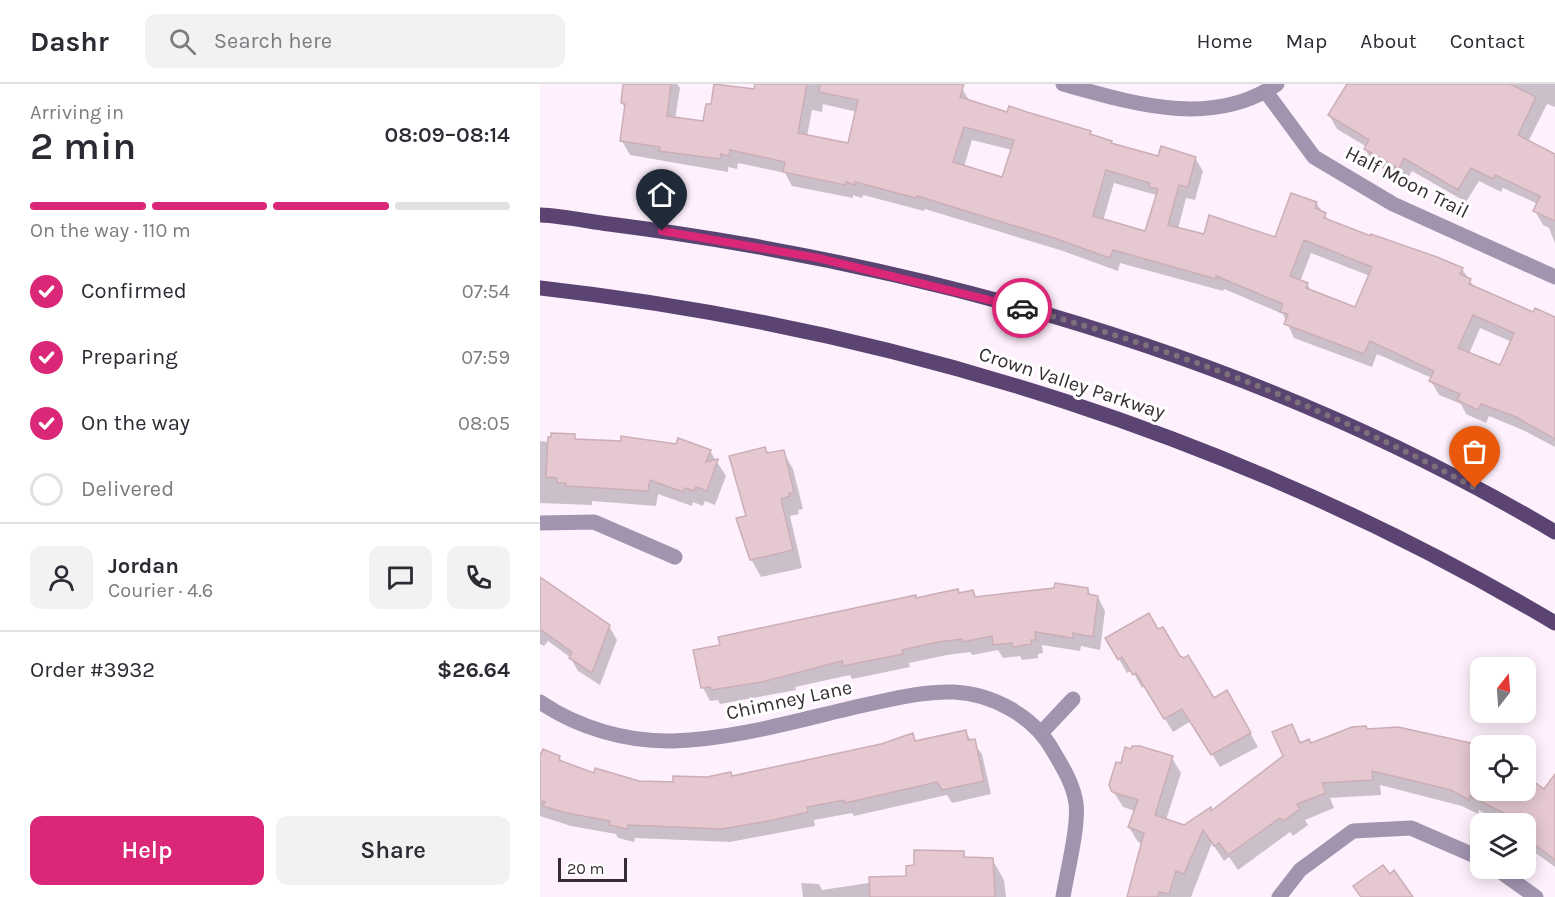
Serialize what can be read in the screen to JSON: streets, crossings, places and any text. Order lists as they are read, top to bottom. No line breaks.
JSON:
{"streets":{"main road":["Crown Valley Parkway"],"street":["Half Moon Trail","Chimney Lane"]},"scale_bar":"20 m","north":"top","page":{"header":"Dashr","search":"Search here","nav":["Home","Map","About","Contact"],"heading":["2 min","Arriving in","08:09–08:14"],"panel":["Jordan","Courier · 4.6","Order #3932","$26.64"],"bar":"On the way · 110 m","list":[["Confirmed","07:54"],["Preparing","07:59"],["On the way","08:05"],"Delivered"],"buttons":["Help","Share"],"scale":"20 m"}}
